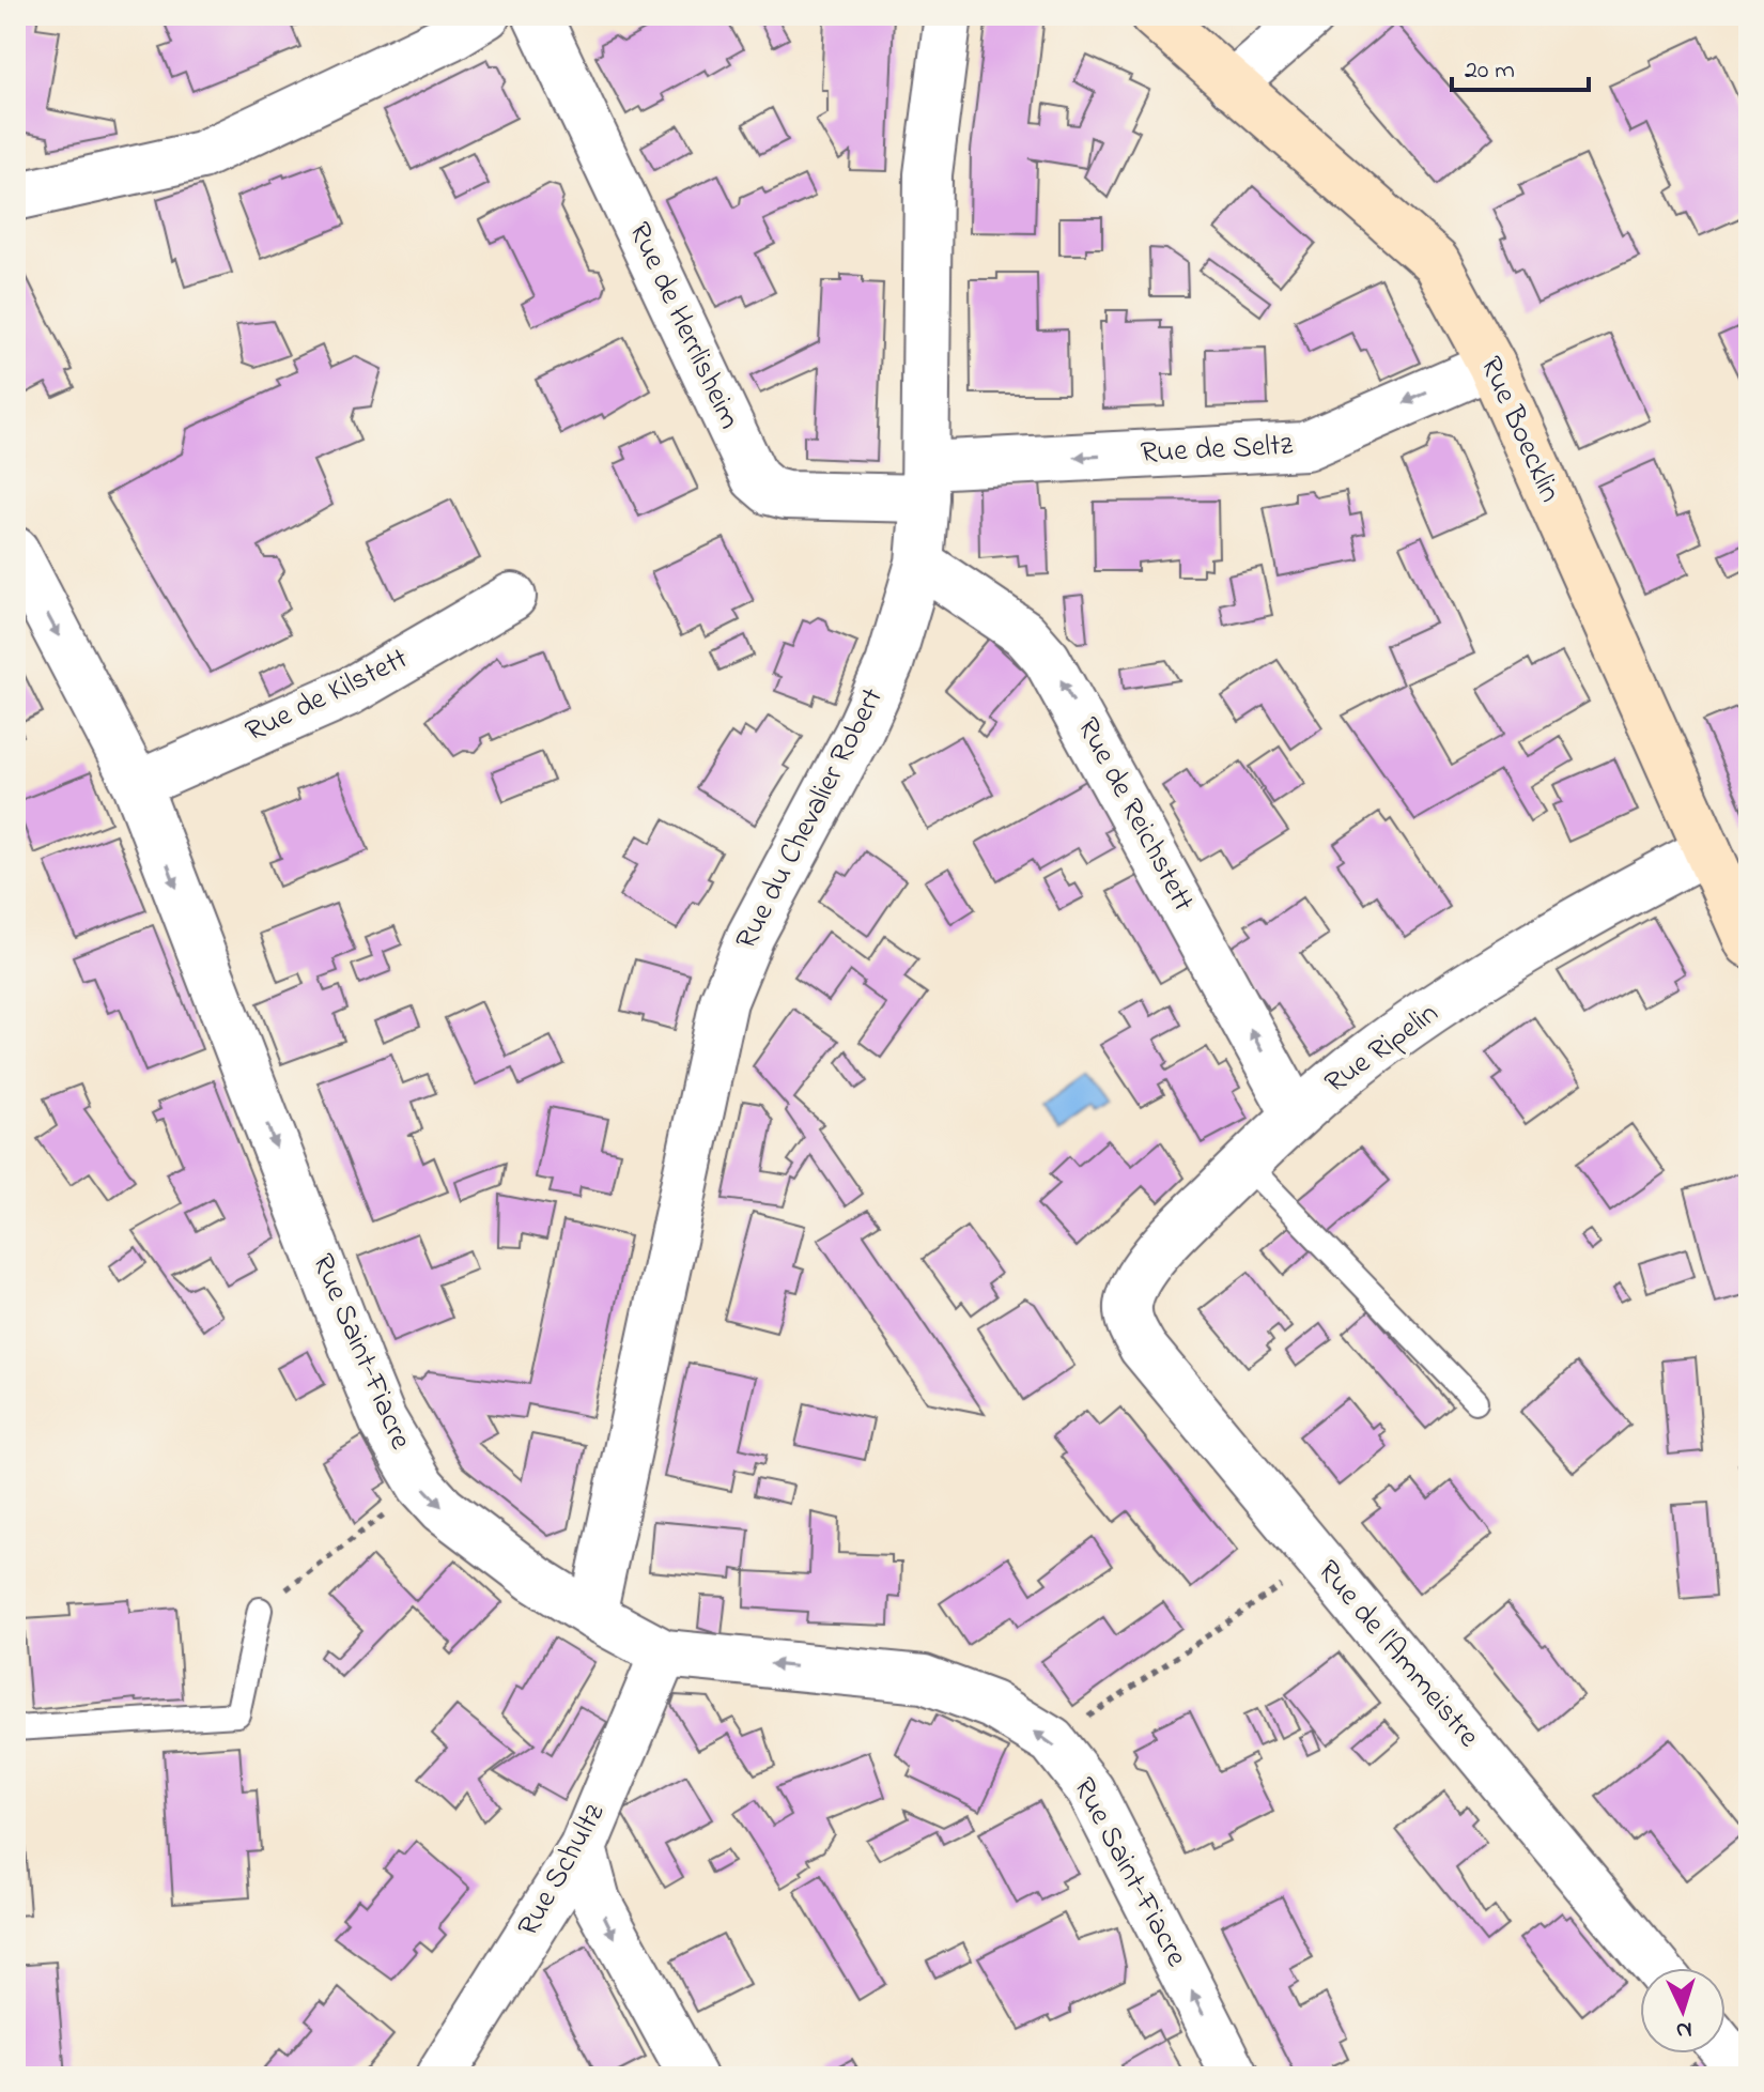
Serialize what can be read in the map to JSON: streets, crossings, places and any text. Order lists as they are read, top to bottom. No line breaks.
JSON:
{"streets":{"main road":["Rue Boecklin"],"street":["Rue de Herrlisheim","Rue de Seltz","Rue de Kilstett","Rue de Reichstett","Rue du Chevalier Robert","Rue Ripelin","Rue Saint-Fiacre","Rue de l'Ammeistre","Rue Schultz"]},"crossings":[["Rue de Herrlisheim","Rue de Seltz"],["Rue de Herrlisheim","Rue du Chevalier Robert"],["Rue Boecklin","Rue de Seltz"],["Rue Boecklin","Rue Ripelin"],["Rue de Seltz","Rue du Chevalier Robert"],["Rue de Kilstett","Rue Saint-Fiacre"],["Rue de Reichstett","Rue du Chevalier Robert"],["Rue de Reichstett","Rue Ripelin"],["Rue du Chevalier Robert","Rue Saint-Fiacre"],["Rue Ripelin","Rue de l'Ammeistre"],["Rue Saint-Fiacre","Rue Schultz"]],"one_way":["Rue de Seltz","Rue de Reichstett"],"scale_bar":"20 m","north":"bottom"}
